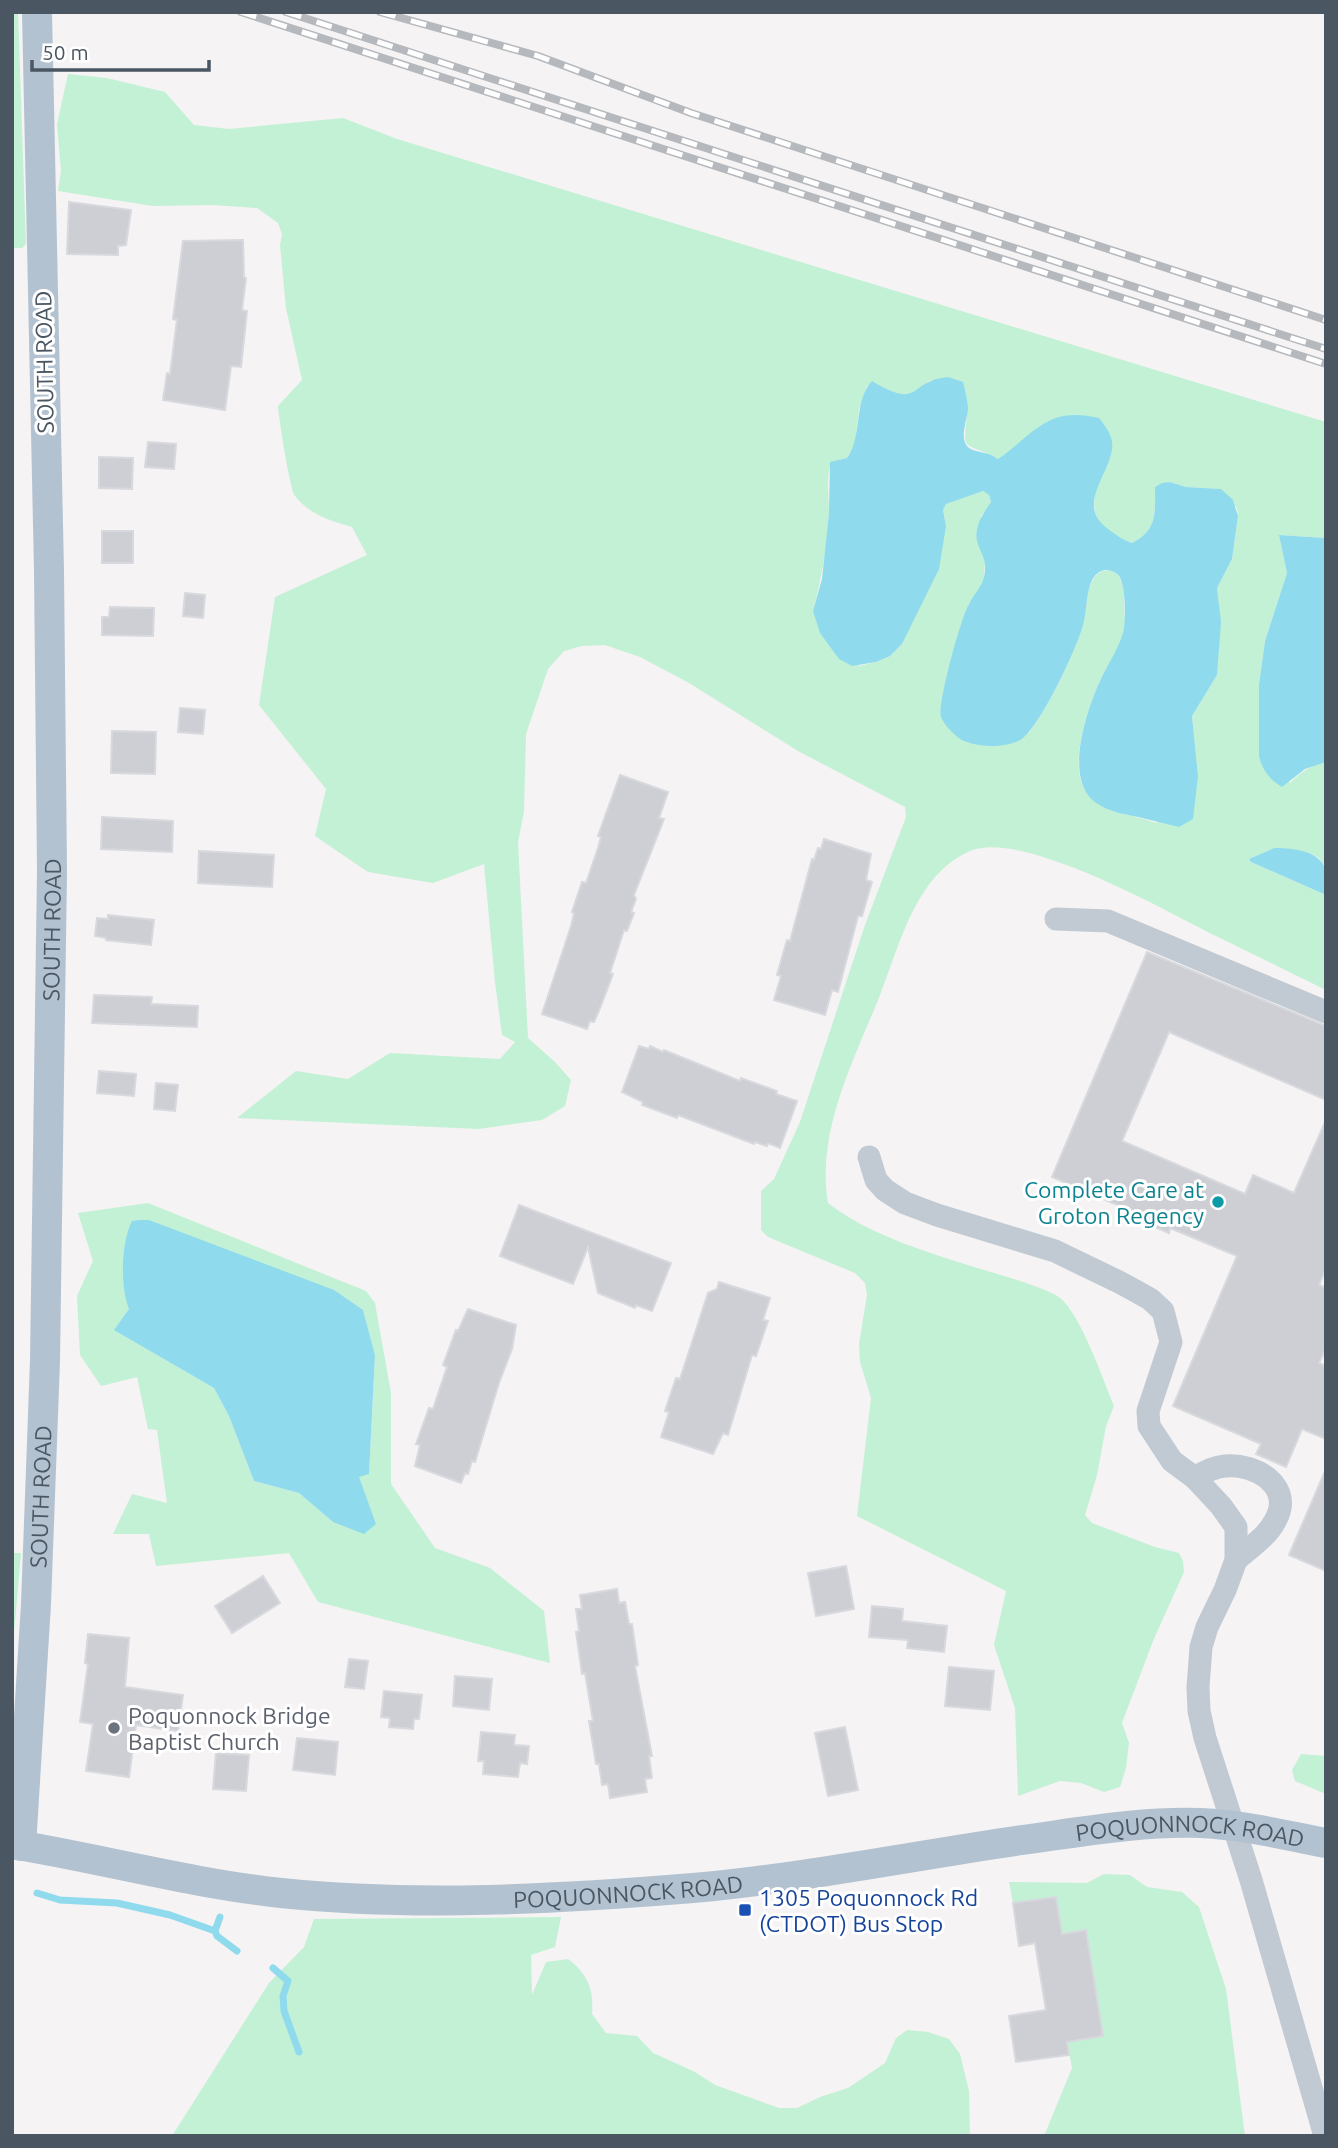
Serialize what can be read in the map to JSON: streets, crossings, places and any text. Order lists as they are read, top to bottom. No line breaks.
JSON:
{"streets":{"main road":["SOUTH ROAD","POQUONNOCK ROAD"]},"crossings":[["SOUTH ROAD","POQUONNOCK ROAD"]],"places":{"other":["Complete Care at Groton Regency","Poquonnock Bridge Baptist Church"],"transit":["1305 Poquonnock Rd (CTDOT) Bus Stop"]},"scale_bar":"50 m"}
